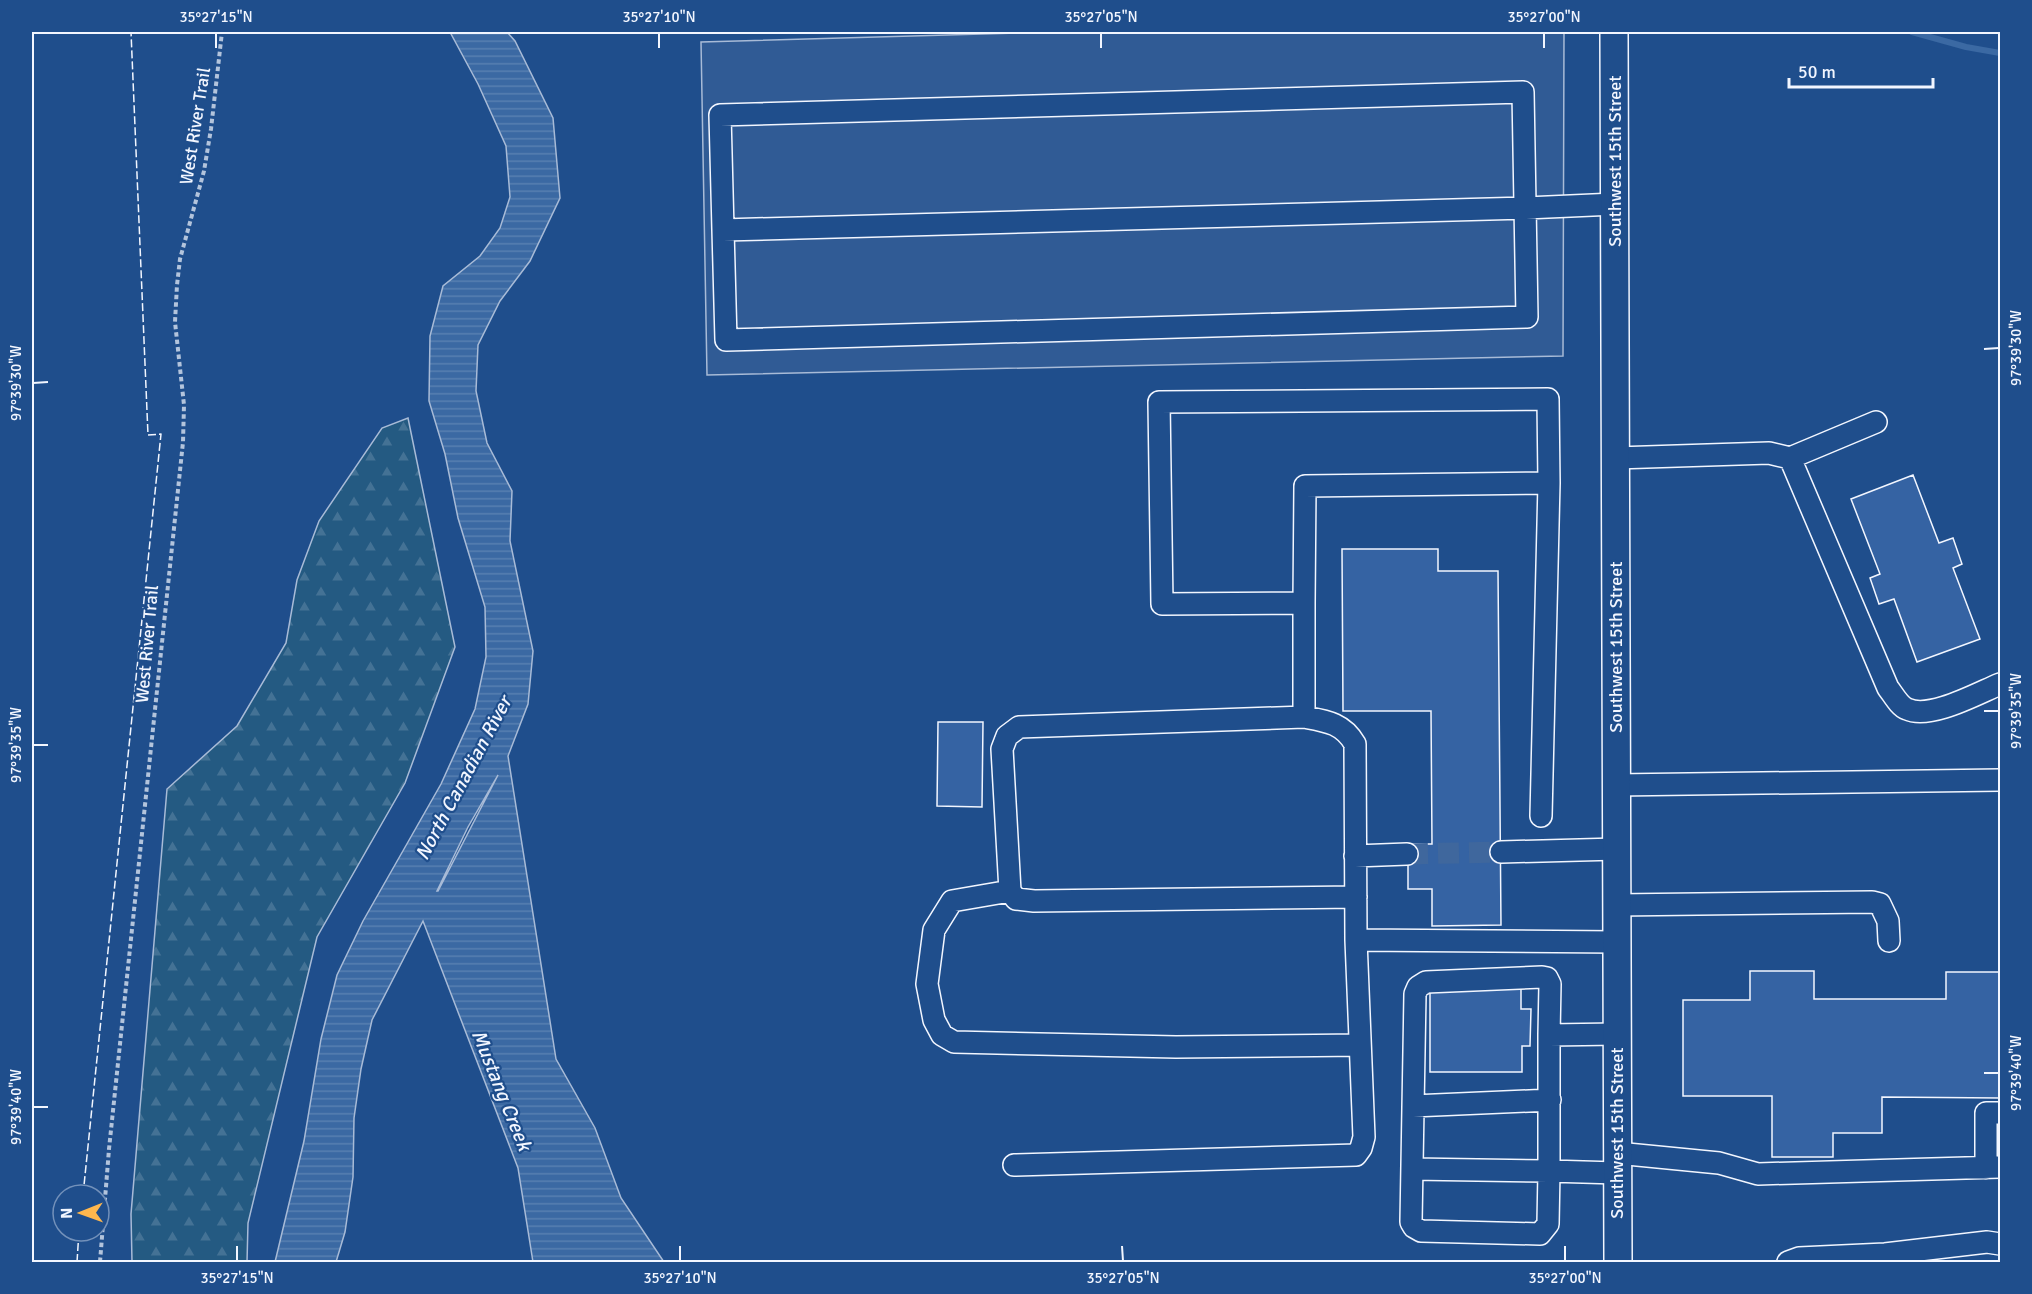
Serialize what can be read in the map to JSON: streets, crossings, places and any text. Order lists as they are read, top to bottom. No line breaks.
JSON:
{"streets":{"main road":["Southwest 15th Street"],"path":["West River Trail"]},"water":["North Canadian River","Mustang Creek"],"scale_bar":"50 m","north":"left","coordinates":["35°27'15\"N","35°27'10\"N","35°27'05\"N","35°27'00\"N","97°39'30\"W","97°39'35\"W","97°39'40\"W"]}
